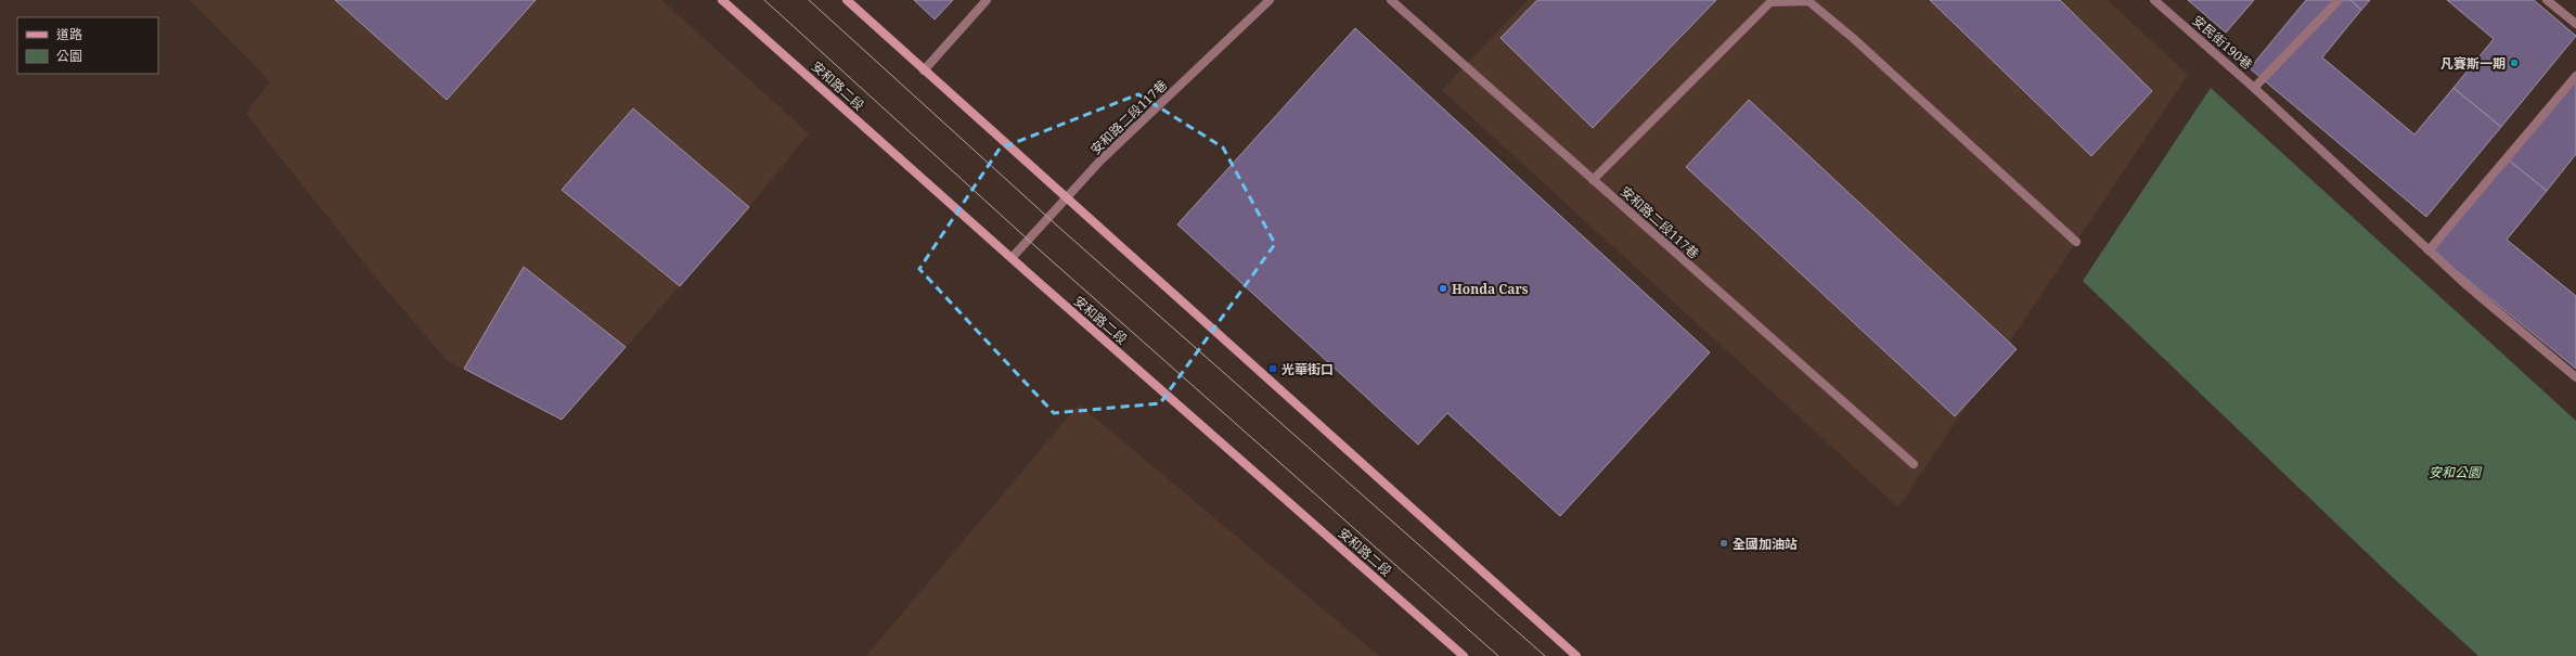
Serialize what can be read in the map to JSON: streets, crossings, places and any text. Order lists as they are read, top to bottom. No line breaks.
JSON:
{"streets":{"main road":["安和路二段"],"street":["安民街190巷","安和路二段117巷"]},"crossings":[["安和路二段","安和路二段117巷"]],"parks":["安和公園"],"places":{"other":["凡賽斯一期","Honda Cars","全國加油站"],"transit":["光華街口"]},"legend":["道路","公園"]}
